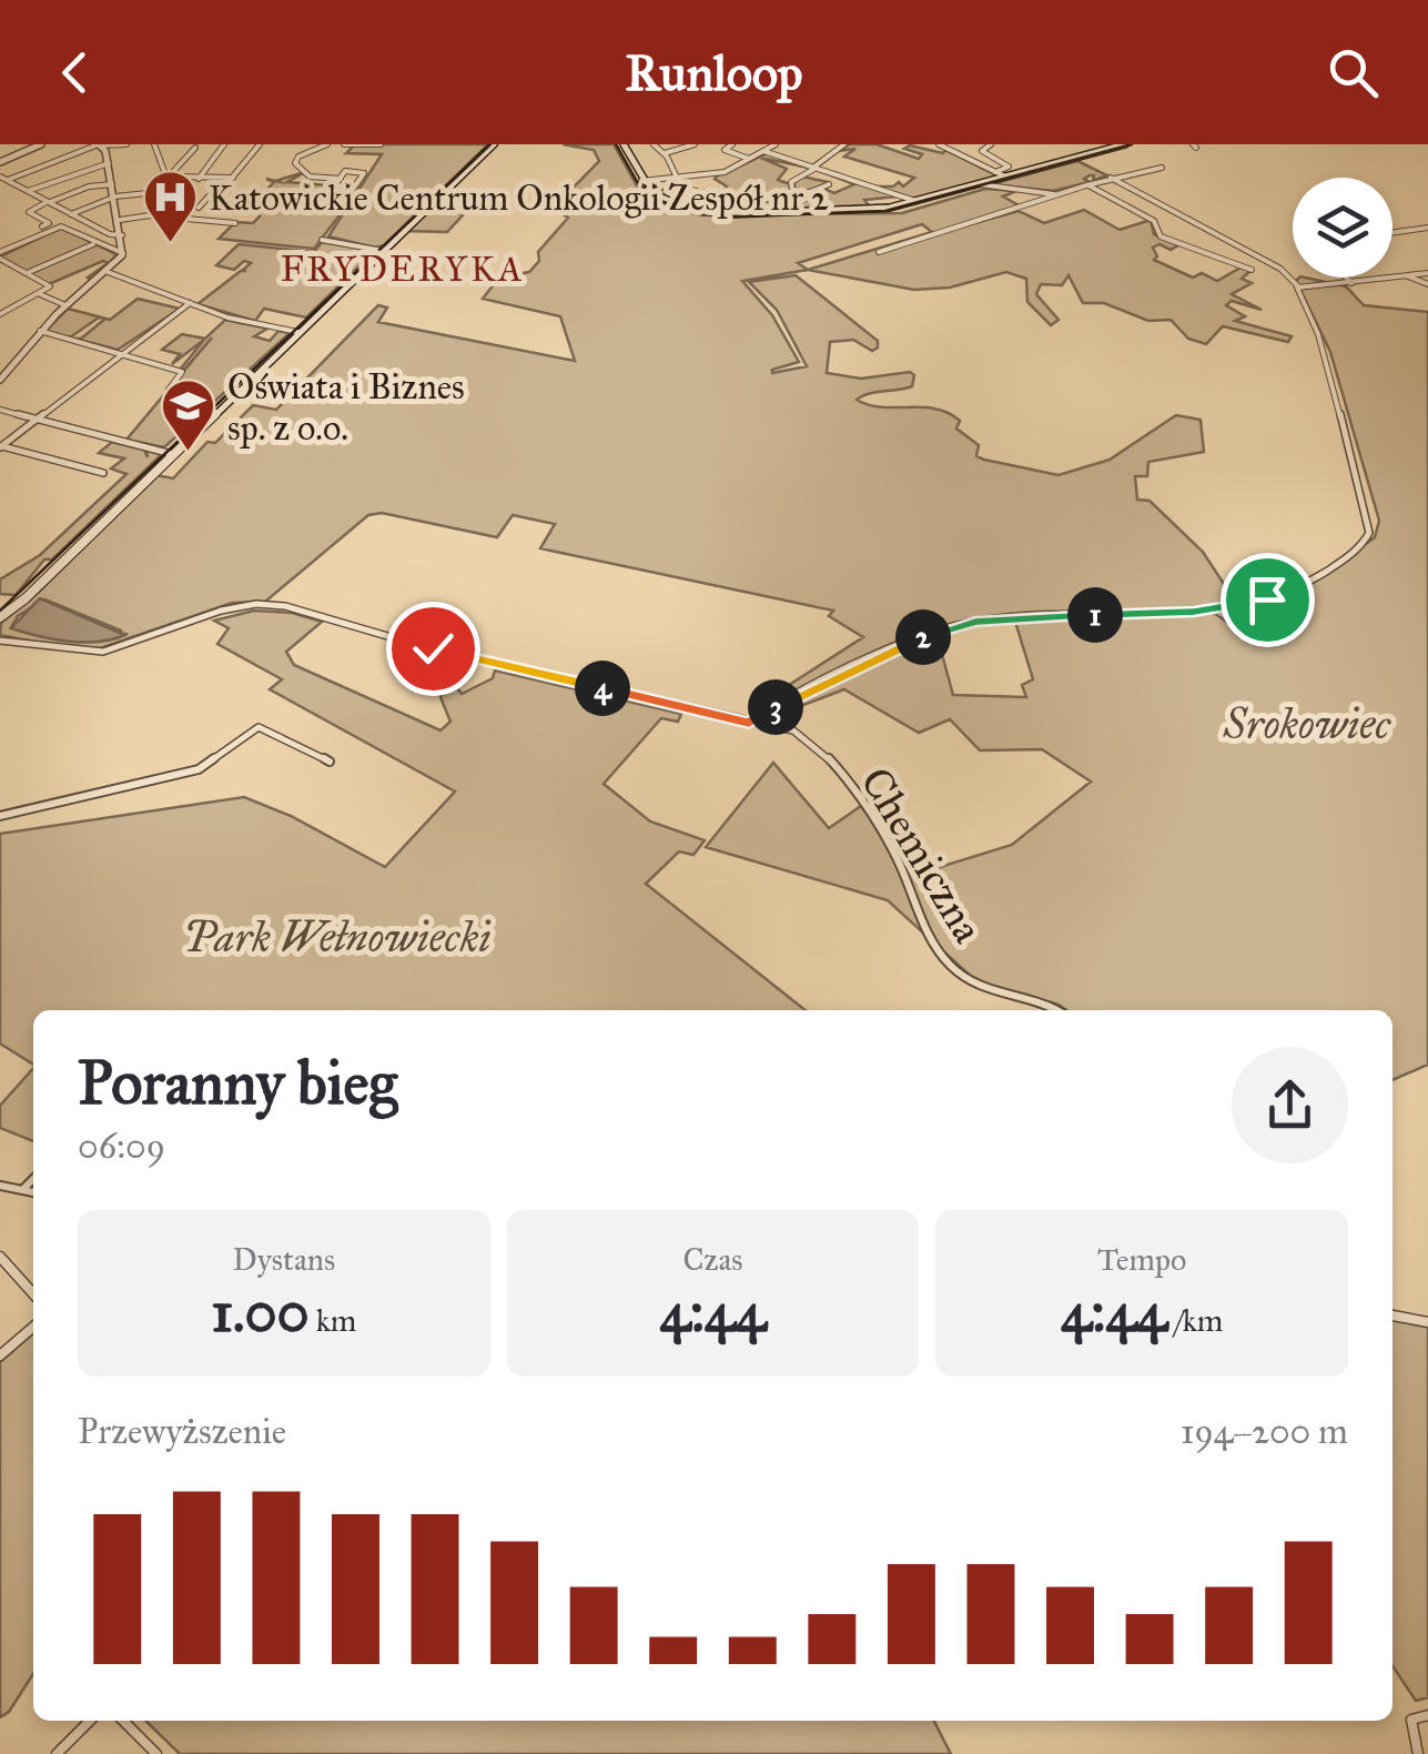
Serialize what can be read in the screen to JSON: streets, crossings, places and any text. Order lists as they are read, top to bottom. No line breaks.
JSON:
{"streets":{"street":["Chemiczna"]},"districts":["FRYDERYKA"],"parks":["Srokowiec","Park Wełnowiecki"],"places":{"hospital":["Katowickie Centrum Onkologii Zespół nr 2"],"school or university":["Oświata i Biznes sp. z o.o."]},"page":{"header":"Runloop","pins":["1","2","4","3"],"heading":["Poranny bieg","06:09"],"stats":[["Dystans","1.00 km"],["Czas","4:44"],["Tempo","4:44 /km"]],"chart":["Przewyższenie","194–200 m"]}}
